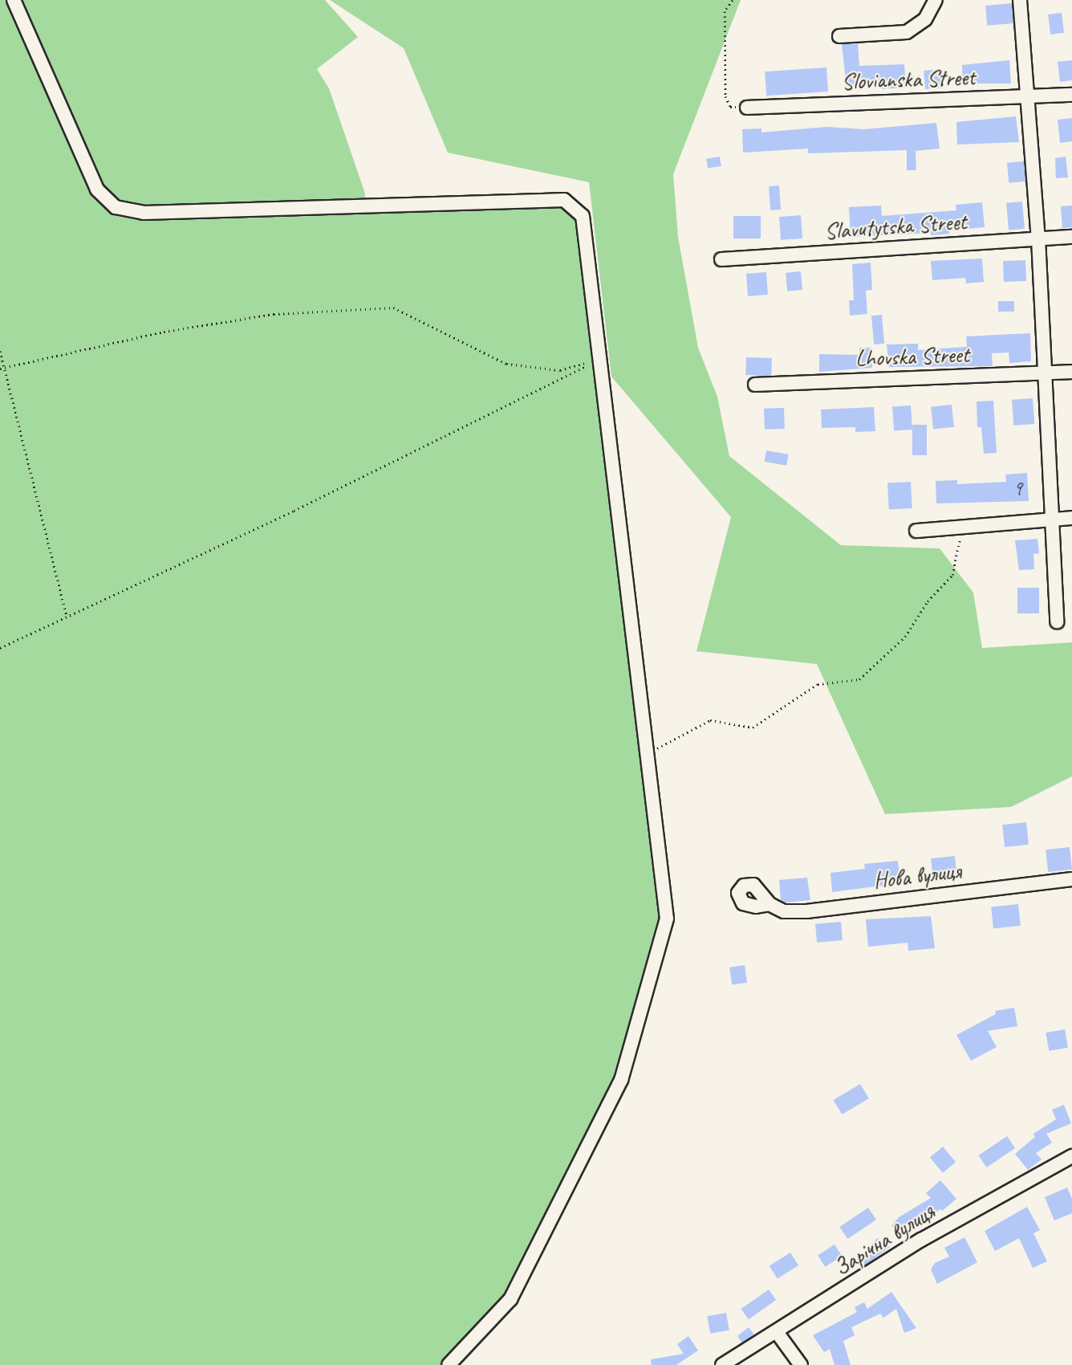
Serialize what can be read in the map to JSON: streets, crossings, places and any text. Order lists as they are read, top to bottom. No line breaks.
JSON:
{"streets":{"street":["Slovianska Street","Slavutytska Street","Lhovska Street","Нова вулиця","Зарічна вулиця"]},"house_numbers":["9"]}
